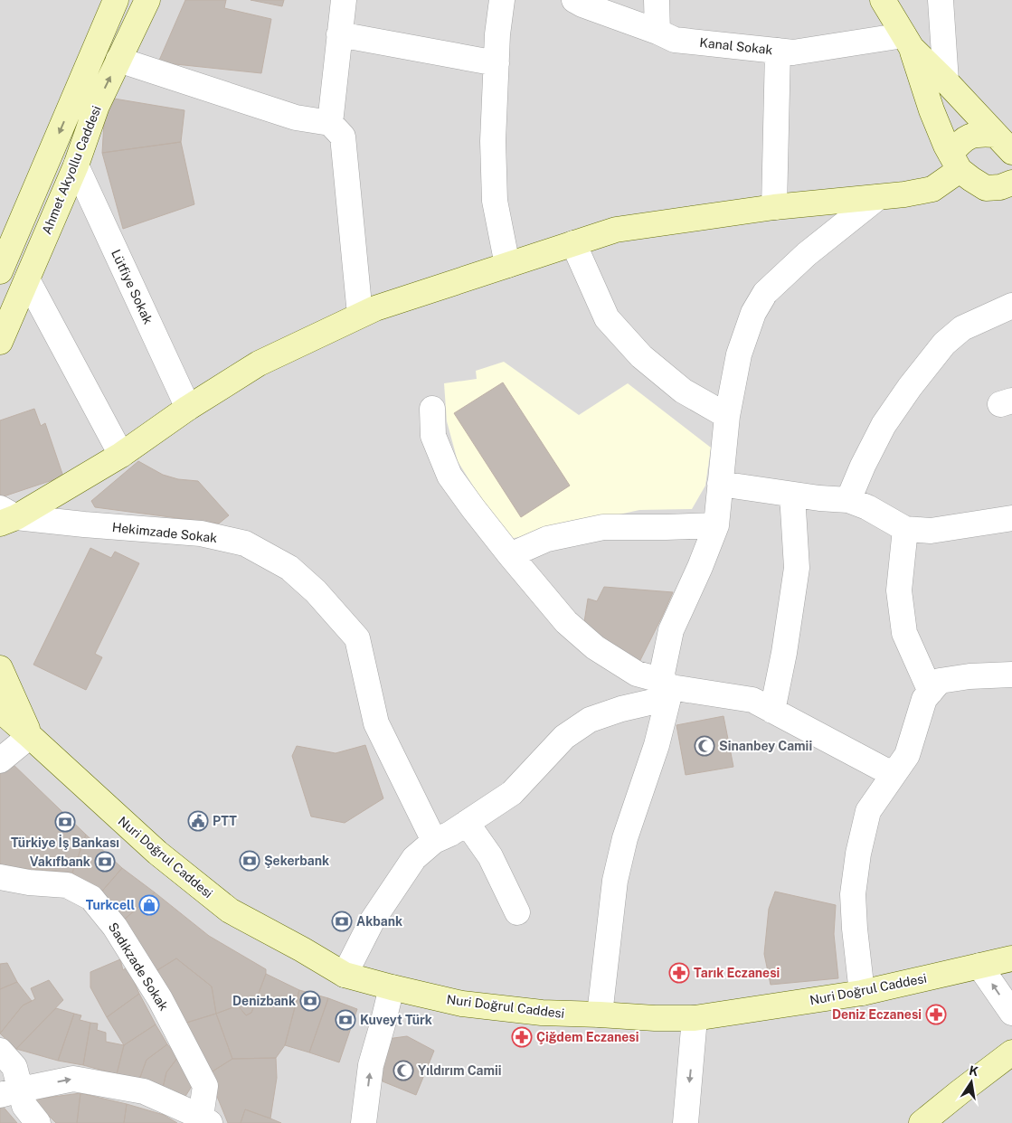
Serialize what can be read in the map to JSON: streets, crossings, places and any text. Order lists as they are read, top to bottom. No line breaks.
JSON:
{"streets":{"main road":["Ahmet Akyollu Caddesi","Nuri Doğrul Caddesi"],"street":["Kanal Sokak","Lütfiye Sokak","Hekimzade Sokak","Sadıkzade Sokak"]},"crossings":[["Ahmet Akyollu Caddesi","Lütfiye Sokak"]],"places":{"mosque":["Sinanbey Camii","Yıldırım Camii"],"public building":["PTT"],"bank":["Türkiye İş Bankası","Şekerbank","Vakıfbank","Akbank","Denizbank","Kuveyt Türk"],"shop":["Turkcell"],"pharmacy":["Tarık Eczanesi","Deniz Eczanesi","Çiğdem Eczanesi"]},"north":"top"}
